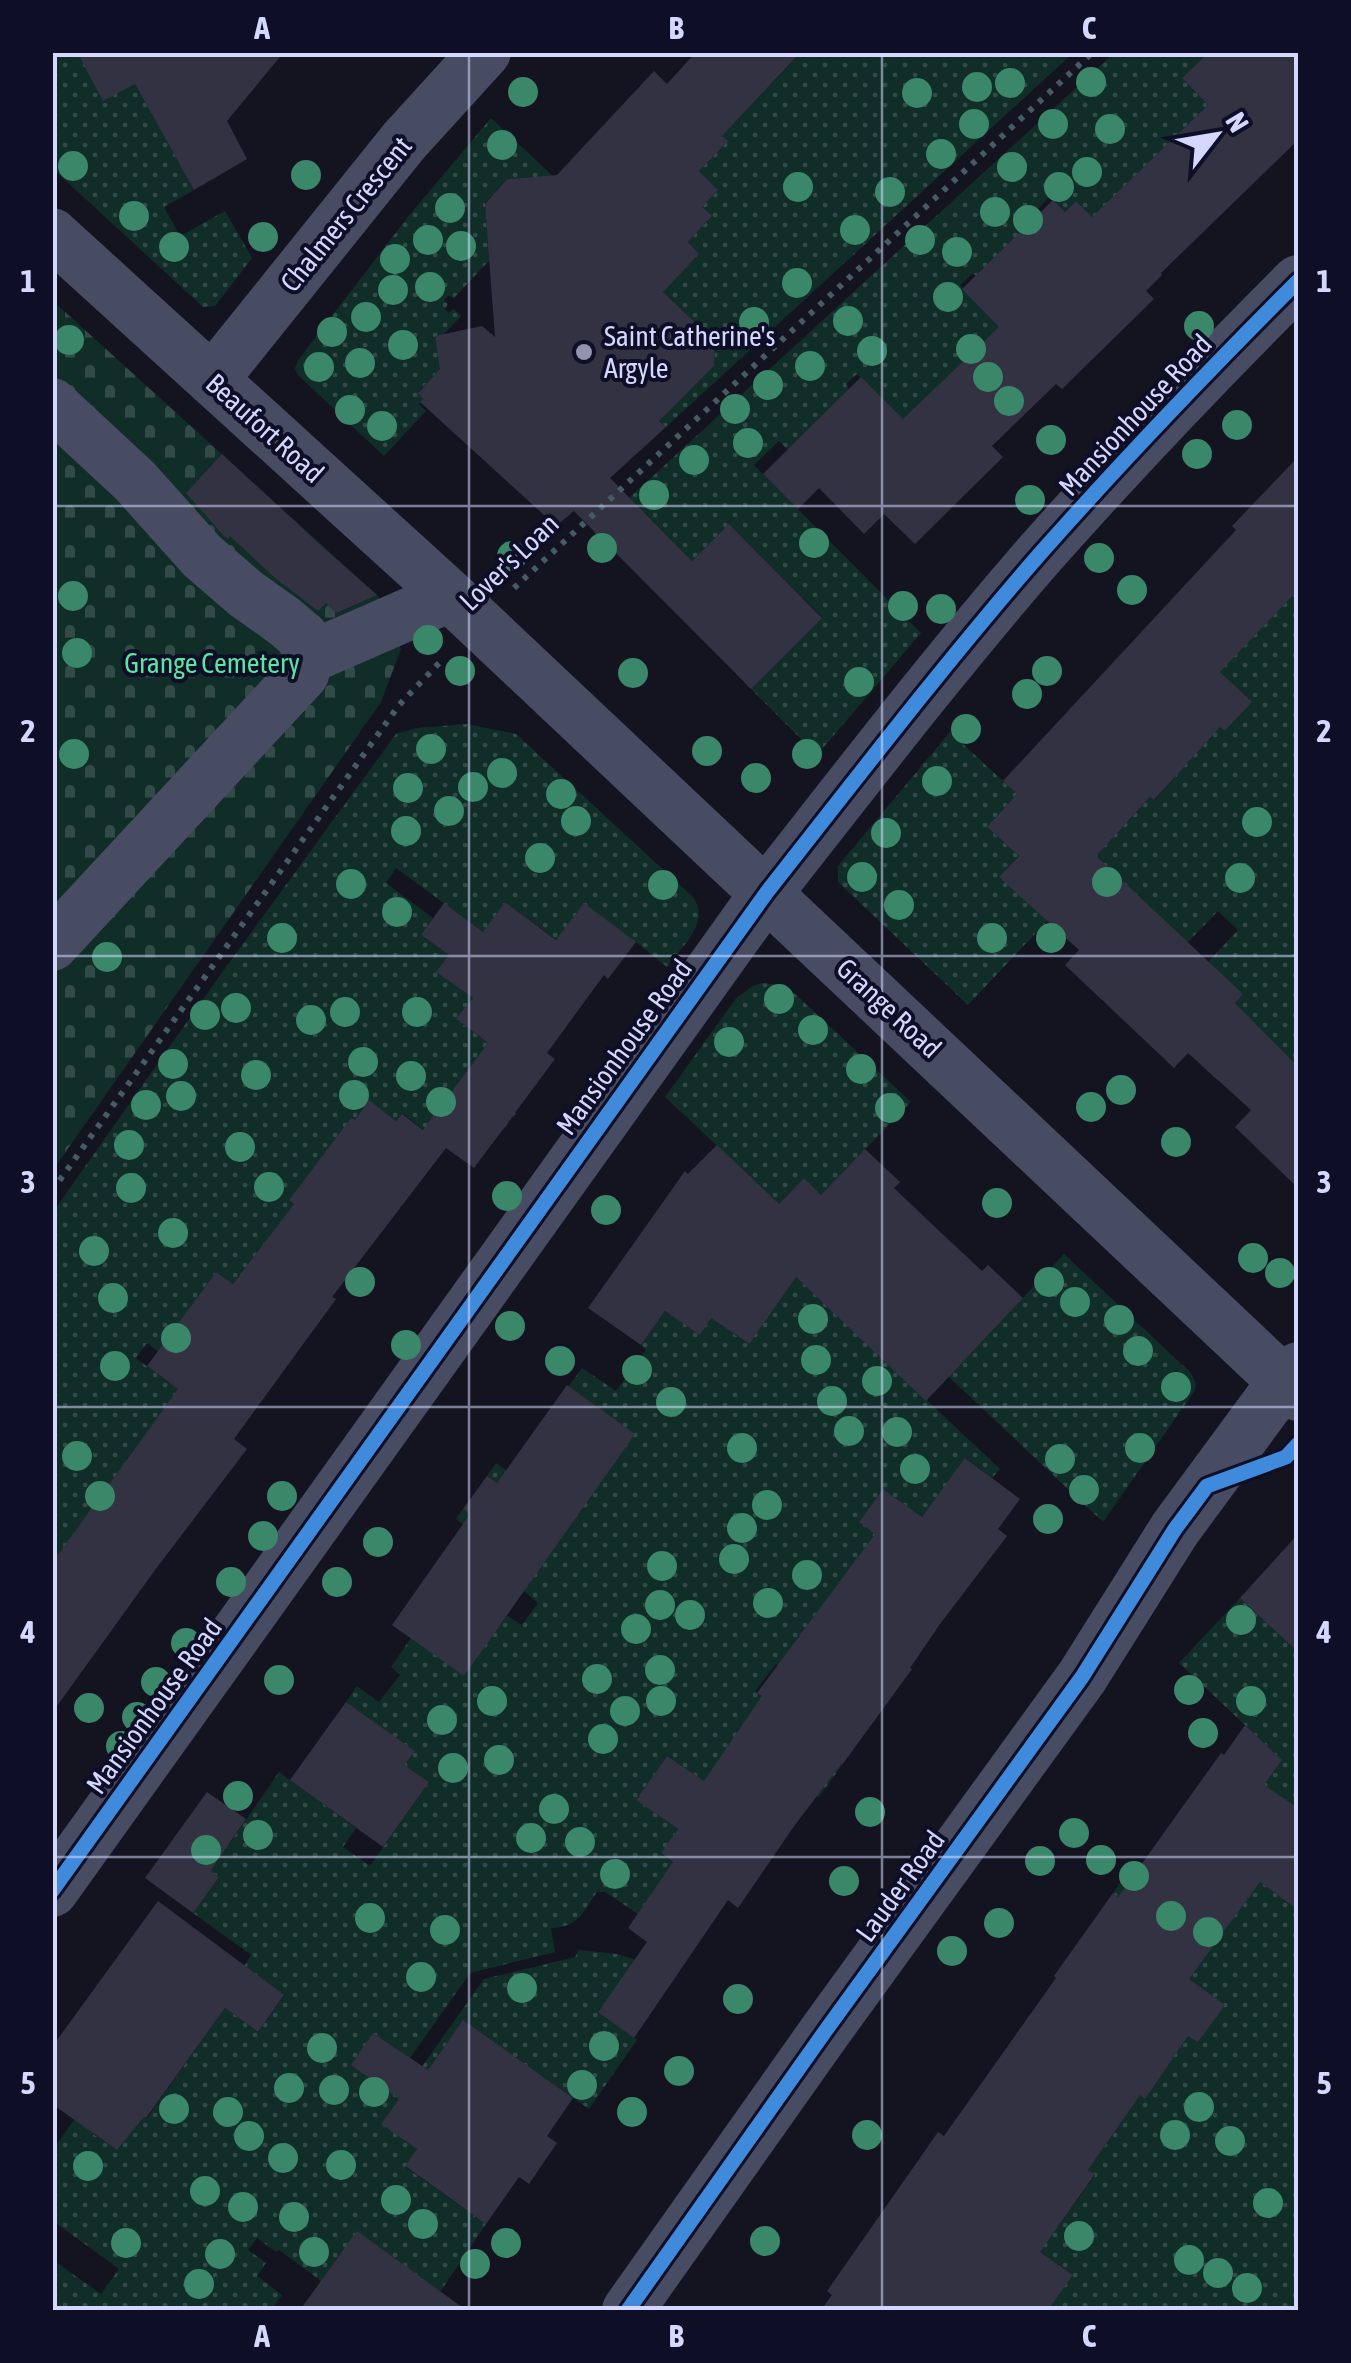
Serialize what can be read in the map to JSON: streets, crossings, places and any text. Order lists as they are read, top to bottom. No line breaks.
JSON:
{"streets":{"street":["Chalmers Crescent","Mansionhouse Road","Beaufort Road","Grange Road","Lauder Road"],"path":["Lover's Loan"]},"crossings":[["Chalmers Crescent","Beaufort Road"],["Mansionhouse Road","Grange Road"],["Beaufort Road","Lover's Loan"],["Beaufort Road","Grange Road"],["Lover's Loan","Grange Road"],["Grange Road","Lauder Road"]],"parks":["Grange Cemetery"],"places":["Saint Catherine's Argyle"],"north":"top right","grid":{"columns":["A","B","C"],"rows":["1","2","3","4","5"]}}
